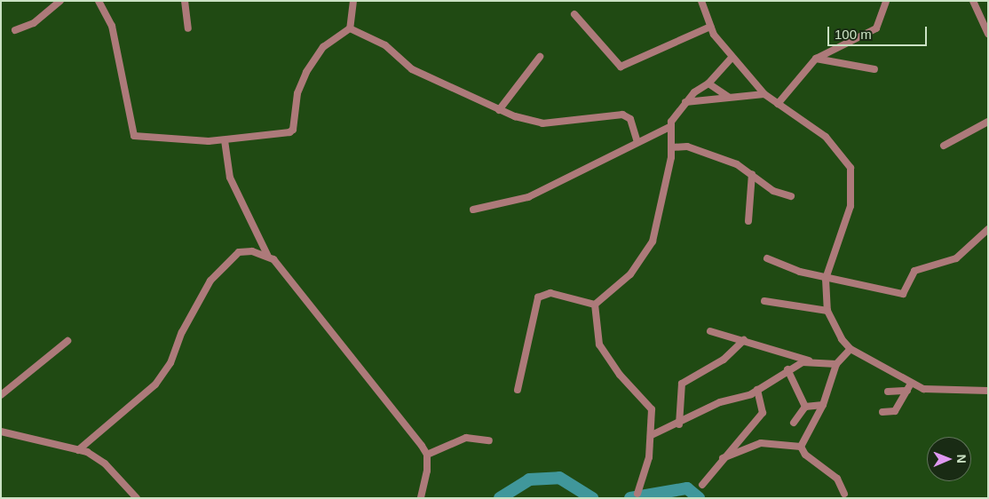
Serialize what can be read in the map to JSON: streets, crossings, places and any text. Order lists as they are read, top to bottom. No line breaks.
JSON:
{"scale_bar":"100 m","north":"right"}
